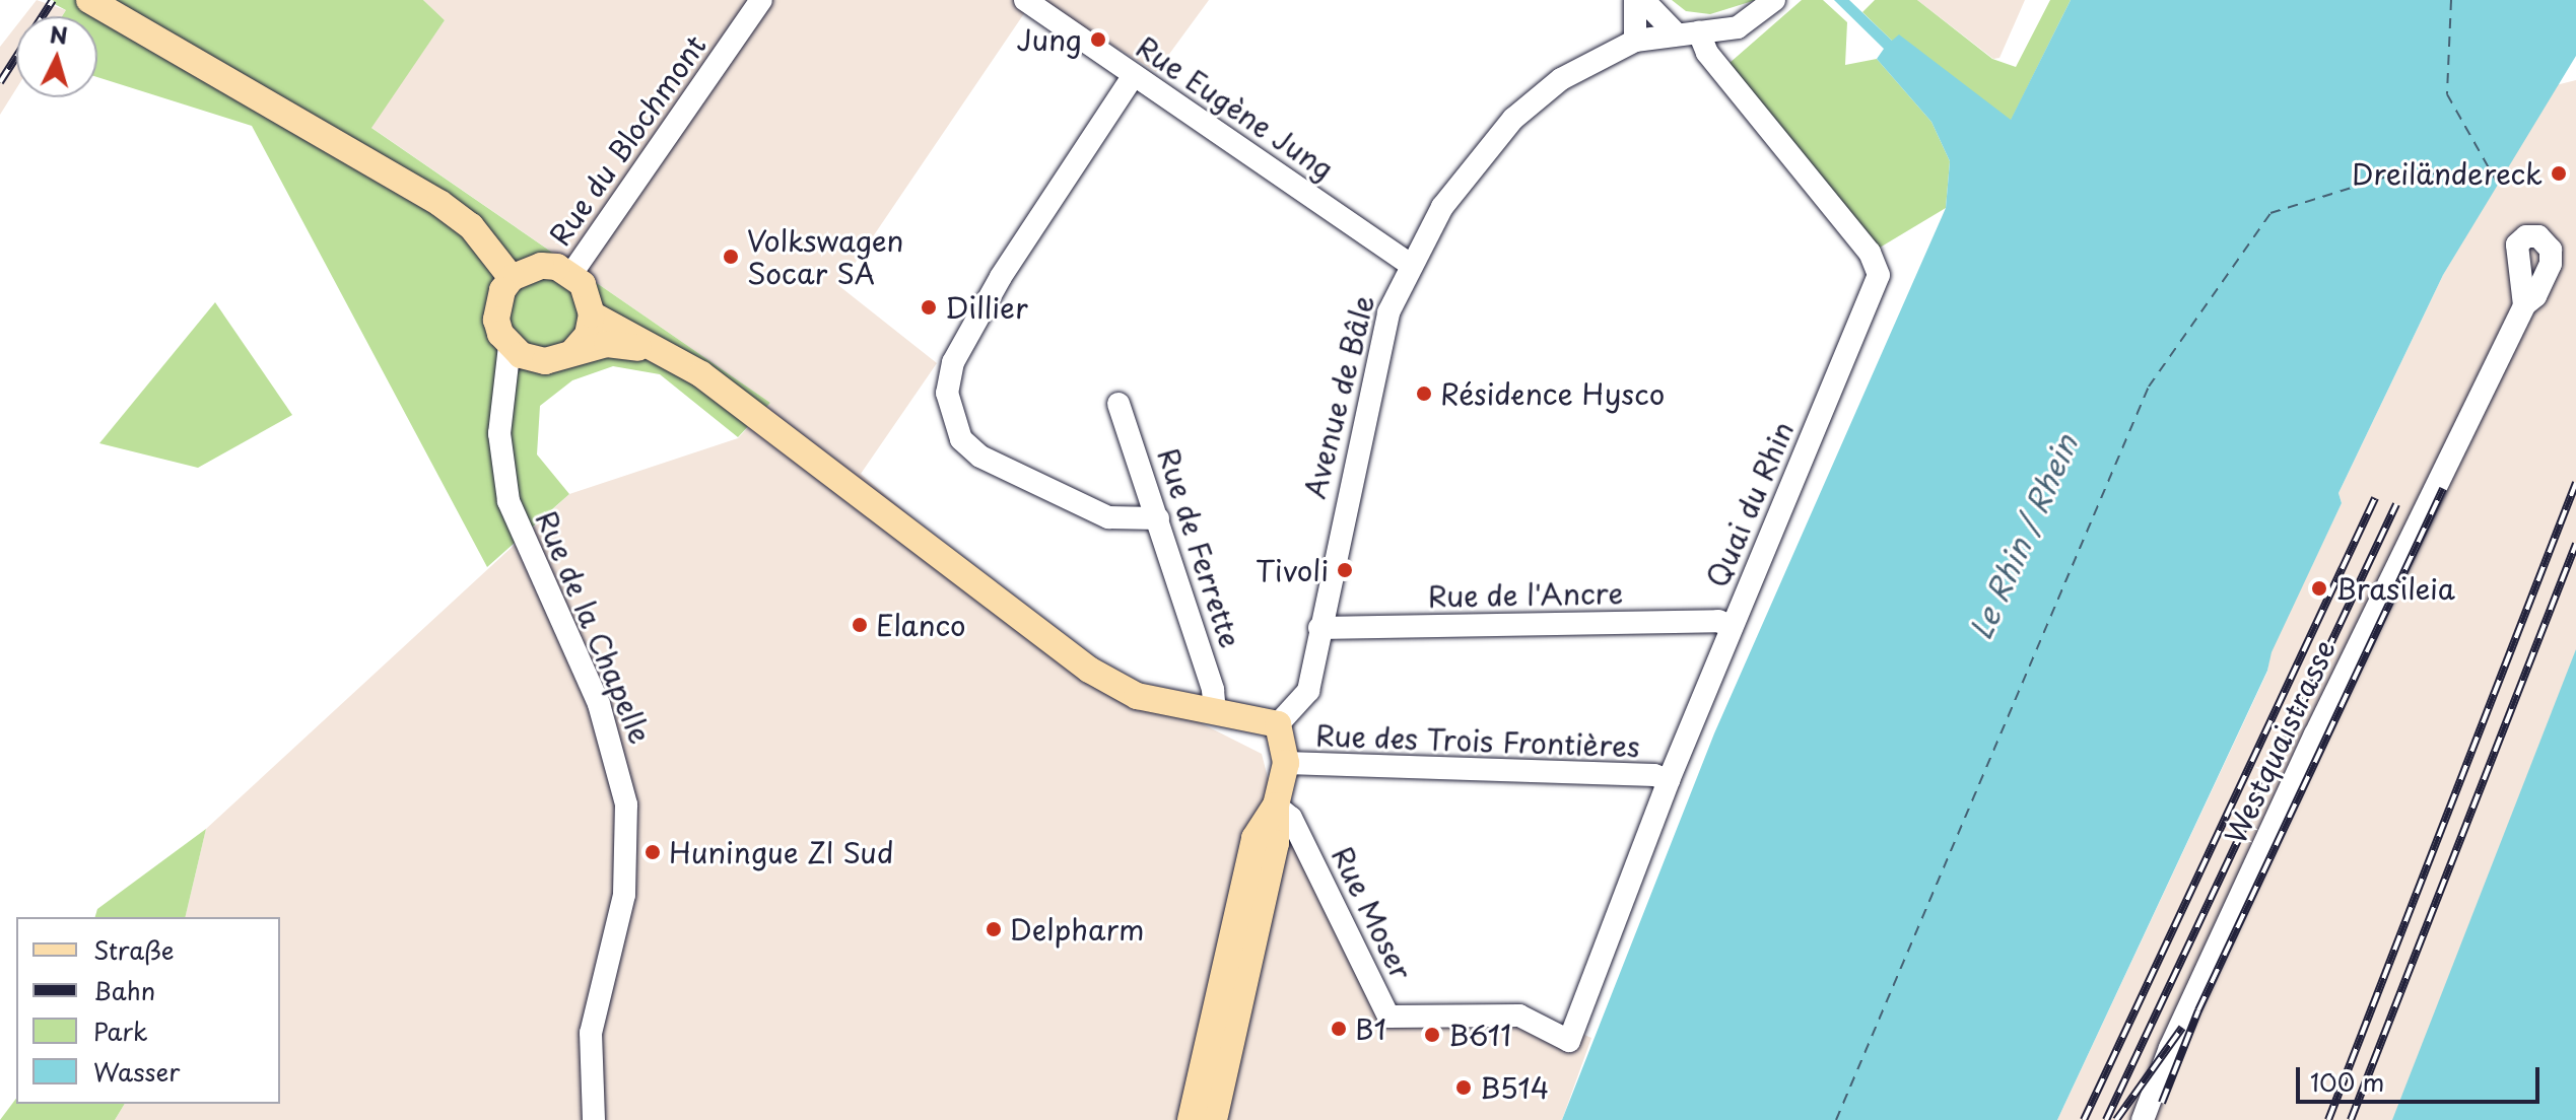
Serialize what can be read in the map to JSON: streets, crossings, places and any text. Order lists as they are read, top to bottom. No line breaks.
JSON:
{"streets":{"street":["Rue Eugène Jung","Rue du Blochmont","Avenue de Bâle","Quai du Rhin","Rue de Ferrette","Rue de l'Ancre","Rue de la Chapelle","Rue des Trois Frontières","Westquaistrasse","Rue Moser"]},"crossings":[["Rue Eugène Jung","Avenue de Bâle"],["Rue du Blochmont","Rue de la Chapelle"],["Avenue de Bâle","Quai du Rhin"],["Avenue de Bâle","Rue de l'Ancre"],["Quai du Rhin","Rue de l'Ancre"],["Quai du Rhin","Rue des Trois Frontières"],["Quai du Rhin","Rue Moser"]],"water":["Le Rhin / Rhein"],"places":["Jung","Dreiländereck","Volkswagen Socar SA","Dillier","Résidence Hysco","Tivoli","Brasileia","Elanco","Huningue ZI Sud","Delpharm","B1","B611","B514"],"legend":["Straße","Bahn","Park","Wasser"],"scale_bar":"100 m","north":"top"}
